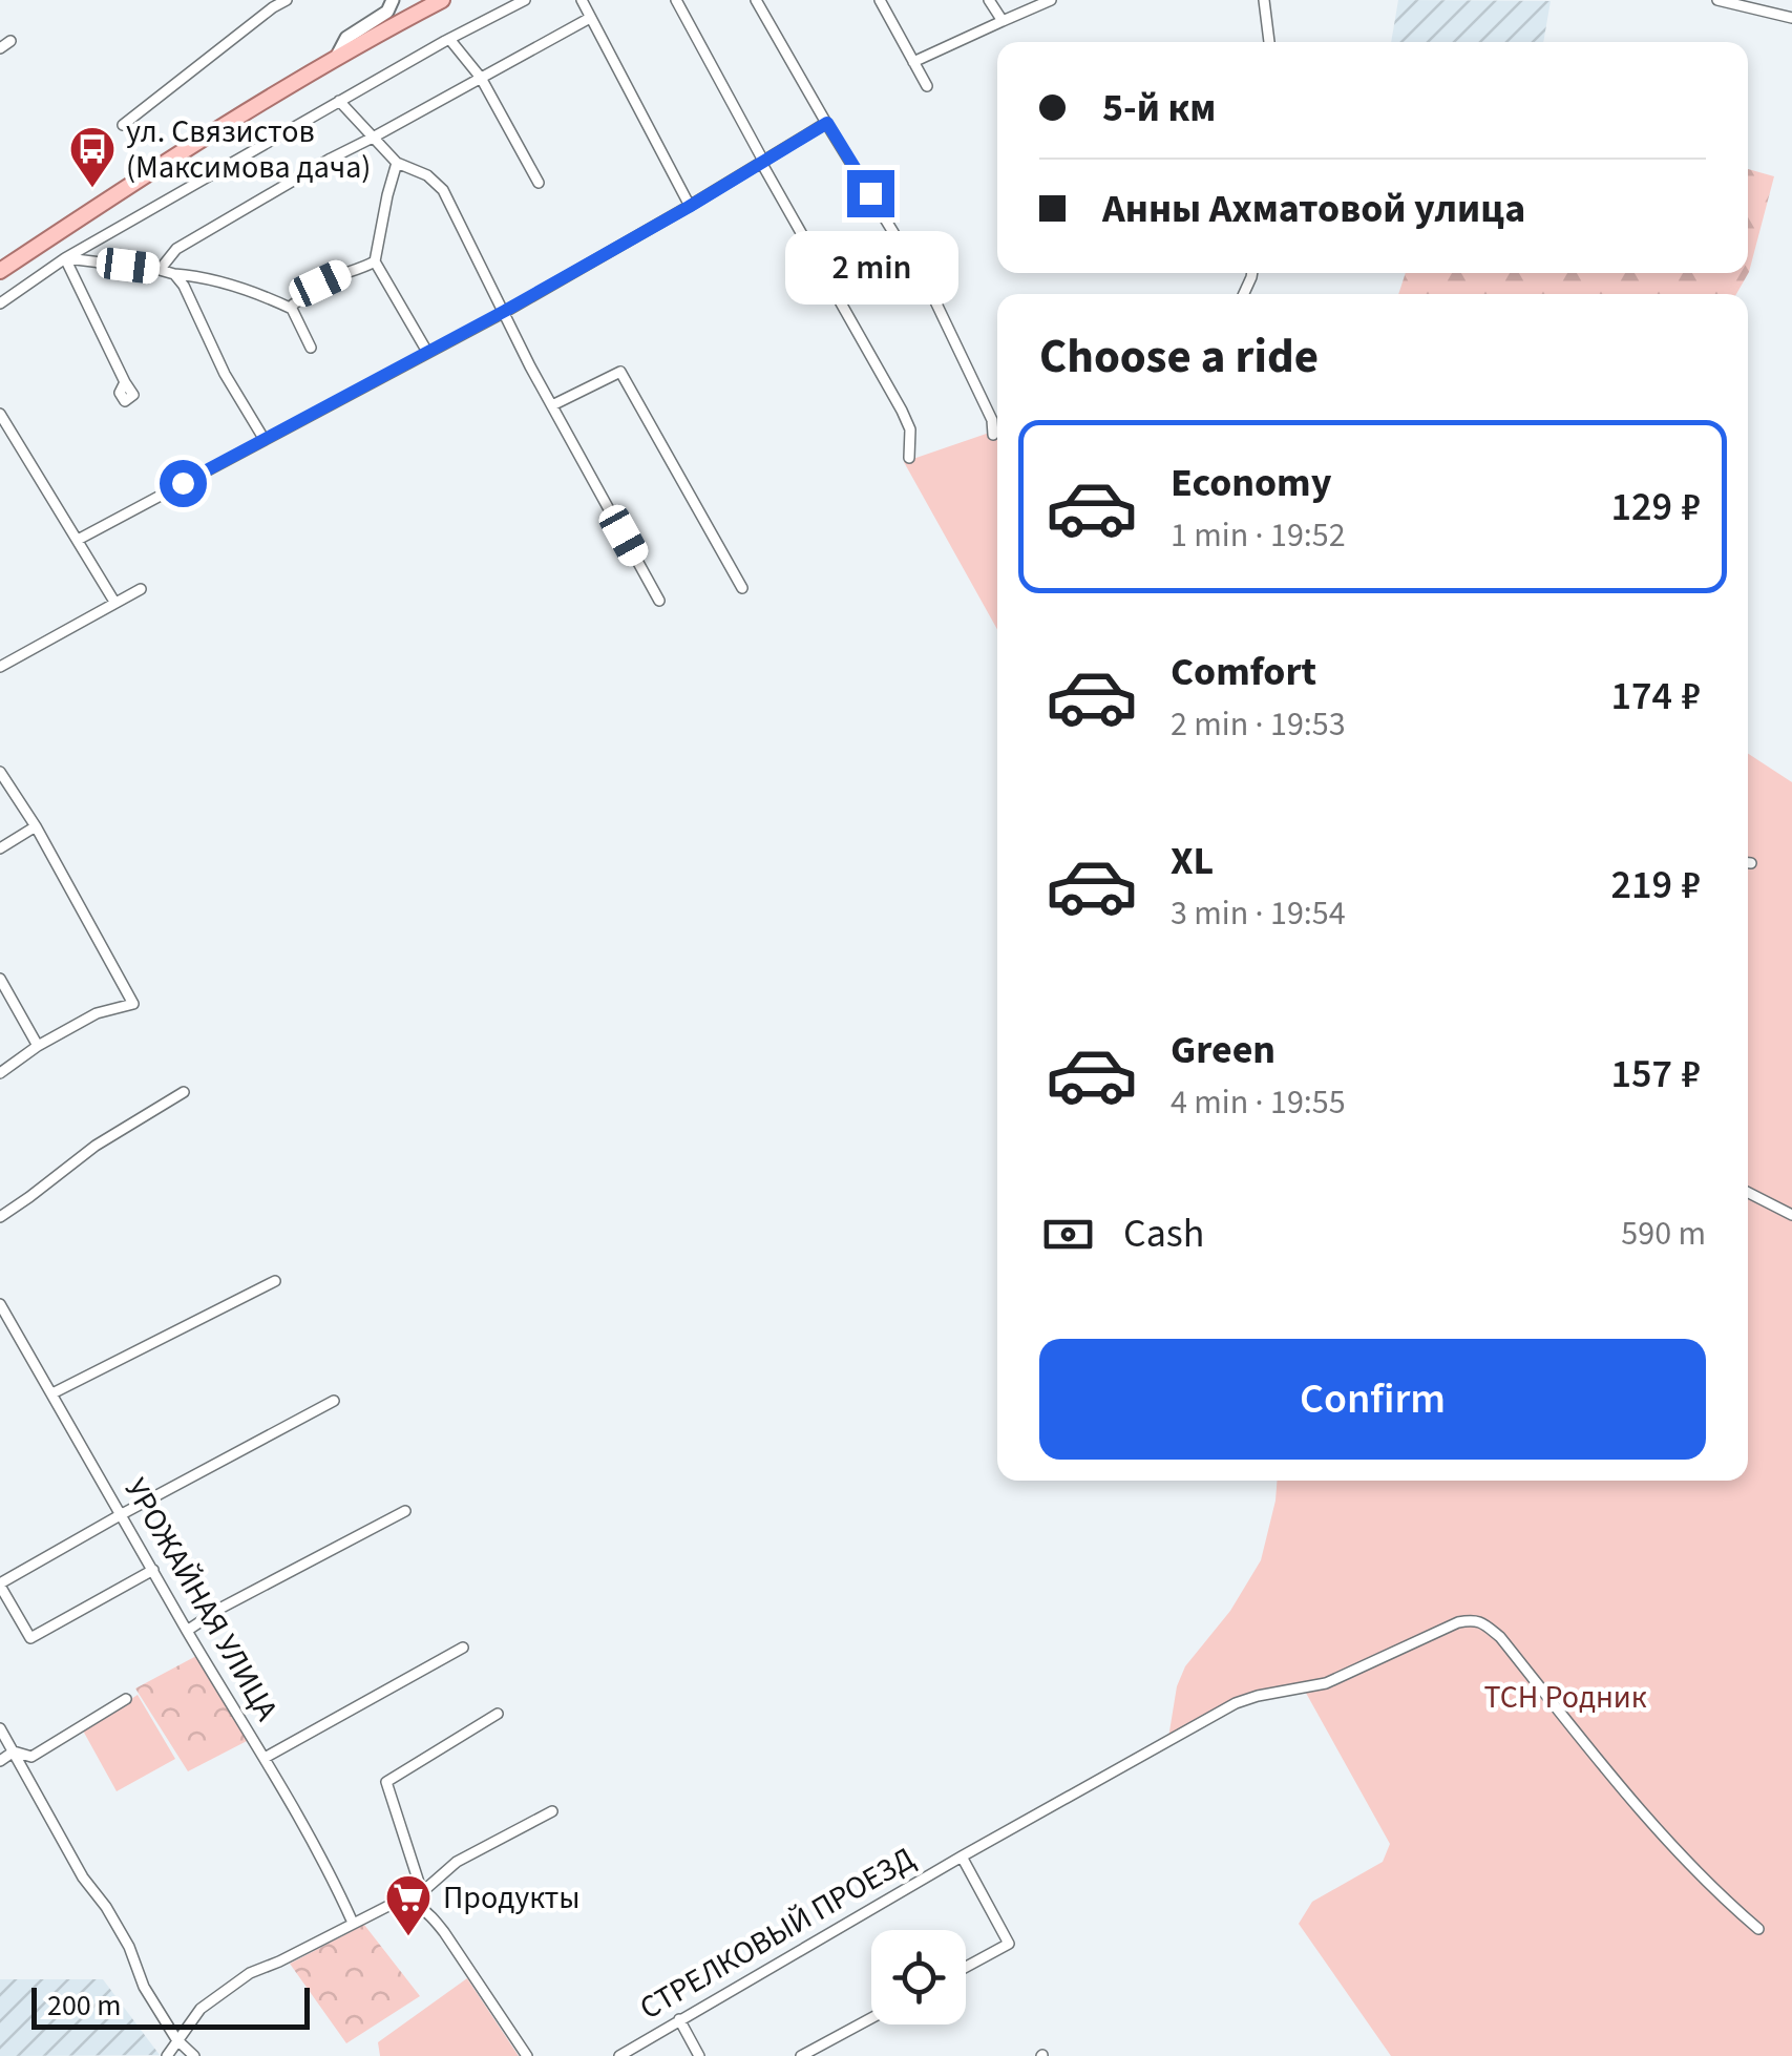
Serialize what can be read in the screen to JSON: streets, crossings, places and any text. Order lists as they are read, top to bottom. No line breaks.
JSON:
{"streets":{"street":["УРОЖАЙНАЯ УЛИЦА","СТРЕЛКОВЫЙ ПРОЕЗД"]},"parks":["ТСН Родник"],"places":{"bus stop":["ул. Связистов (Максимова дача)"],"supermarket":["Продукты"]},"scale_bar":"200 m","page":{"banner":["5-й км","Анны Ахматовой улица"],"bubble":"2 min","heading":"Choose a ride","list":[{"name":"Economy","note":"1 min · 19:52","value":"129 ₽"},{"name":"Comfort","note":"2 min · 19:53","value":"174 ₽"},{"name":"XL","note":"3 min · 19:54","value":"219 ₽"},{"name":"Green","note":"4 min · 19:55","value":"157 ₽"}],"pay":["Cash","590 m"],"buttons":"Confirm","scale":"200 m"}}
